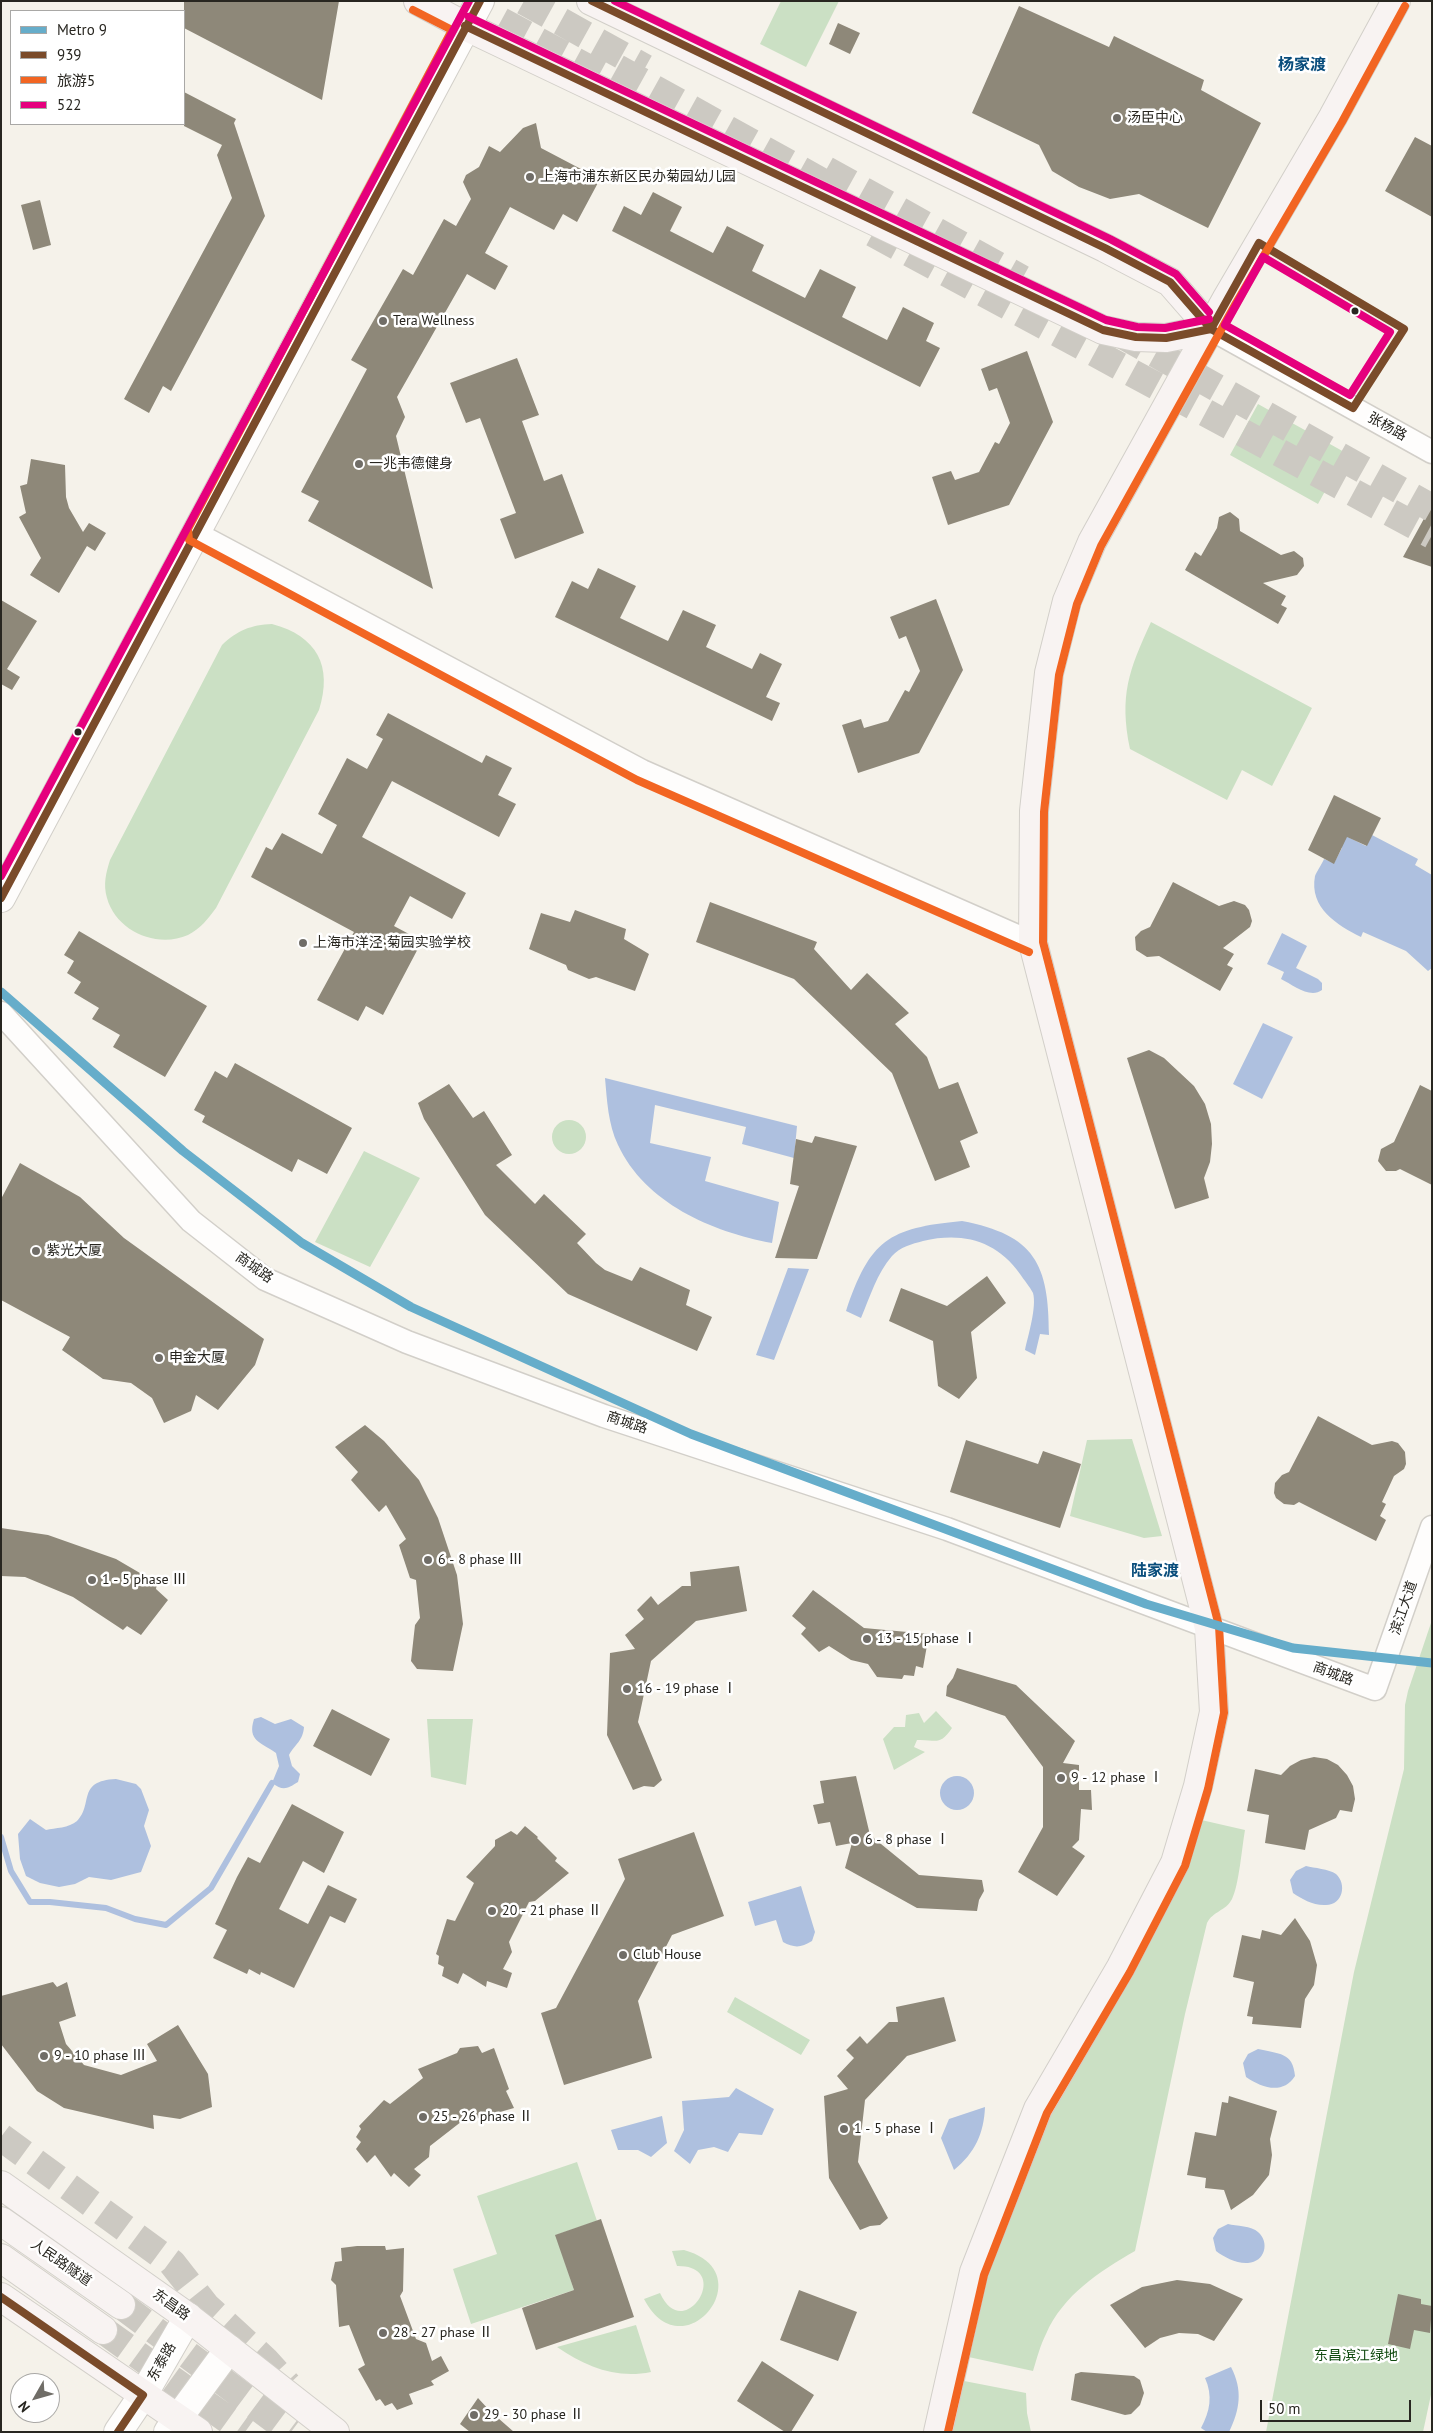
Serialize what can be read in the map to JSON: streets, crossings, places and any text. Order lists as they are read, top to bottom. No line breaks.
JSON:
{"streets":{"main road":["张杨路","人民路隧道","东昌路"],"street":["商城路","滨江大道","东泰路"]},"crossings":[["商城路","滨江大道"],["东昌路","东泰路"]],"districts":["杨家渡","陆家渡"],"parks":["东昌滨江绿地"],"places":["汤臣中心","上海市浦东新区民办菊园幼儿园","Tera Wellness","一兆韦德健身","上海市洋泾·菊园实验学校","紫光大厦","申金大厦","6 - 8 phase Ⅲ","1 - 5 phase Ⅲ","13 - 15 phase Ⅰ","16 - 19 phase Ⅰ","9 - 12 phase Ⅰ","6 - 8 phase Ⅰ","20 - 21 phase Ⅱ","Club House","9 - 10 phase Ⅲ","25 - 26 phase Ⅱ","1 - 5 phase Ⅰ","28 - 27 phase Ⅱ","29 - 30 phase Ⅱ"],"lines":["transit line 939","transit line 522","transit line 旅游5","metro line 9"],"legend":["Metro 9","939","旅游5","522"],"scale_bar":"50 m","north":"bottom left"}
